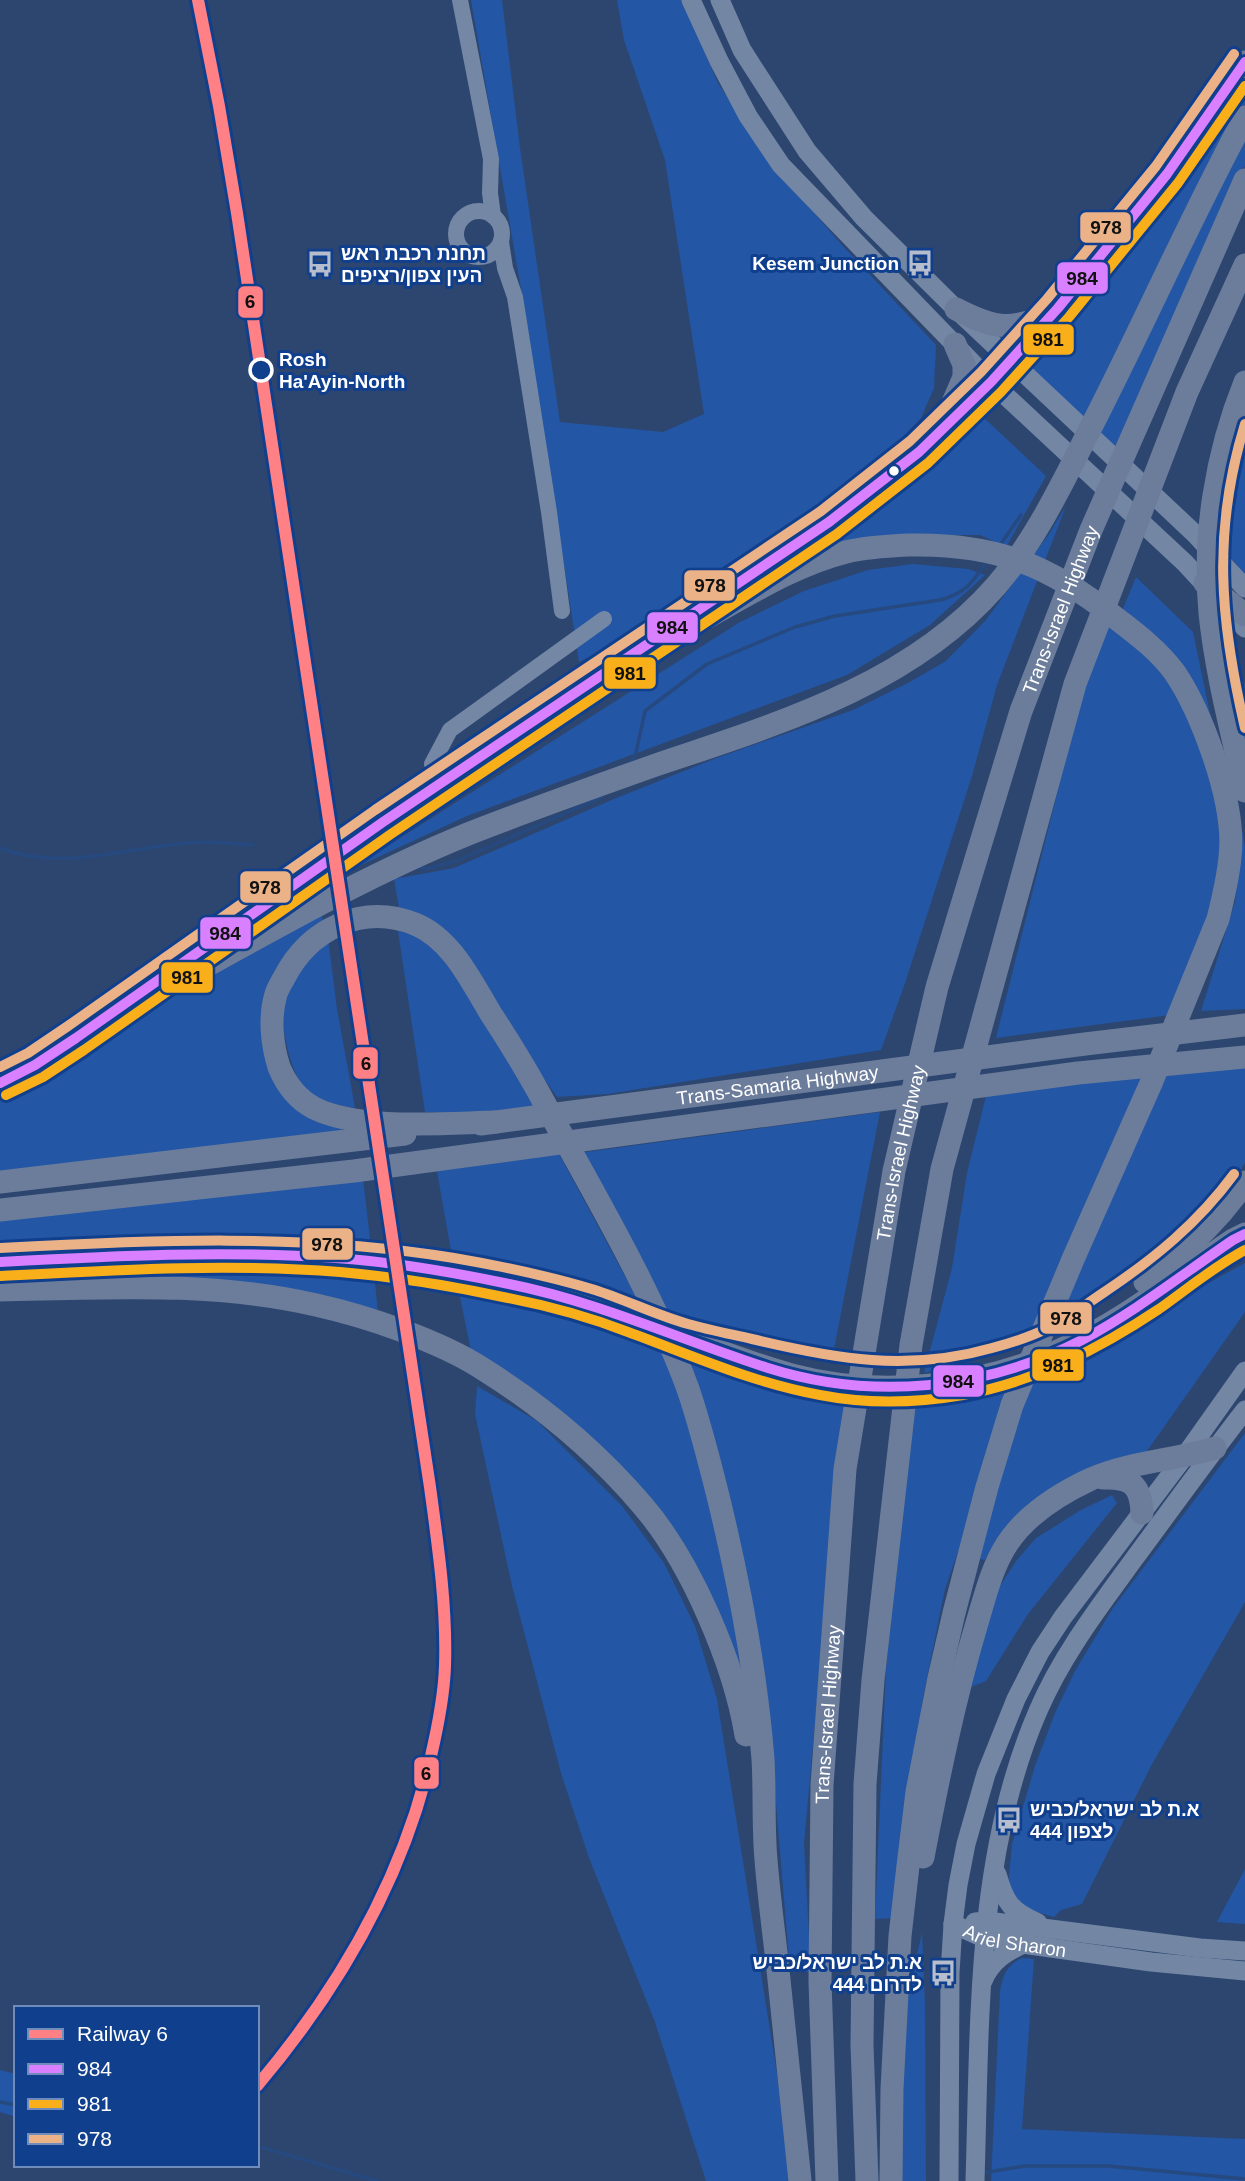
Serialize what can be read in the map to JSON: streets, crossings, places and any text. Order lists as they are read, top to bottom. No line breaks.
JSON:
{"streets":{"highway":["Trans-Israel Highway","Trans-Samaria Highway"],"main road":["Ariel Sharon"]},"places":{"bus stop":["Kesem Junction","תחנת רכבת ראש העין צפון/רציפים","א.ת לב ישראל/כביש 444 לצפון","א.ת לב ישראל/כביש 444 לדרום"],"other":["Rosh Ha'Ayin-North"]},"lines":["rail line 6","transit line 978","transit line 984","transit line 981"],"legend":["Railway 6","984","981","978"]}
